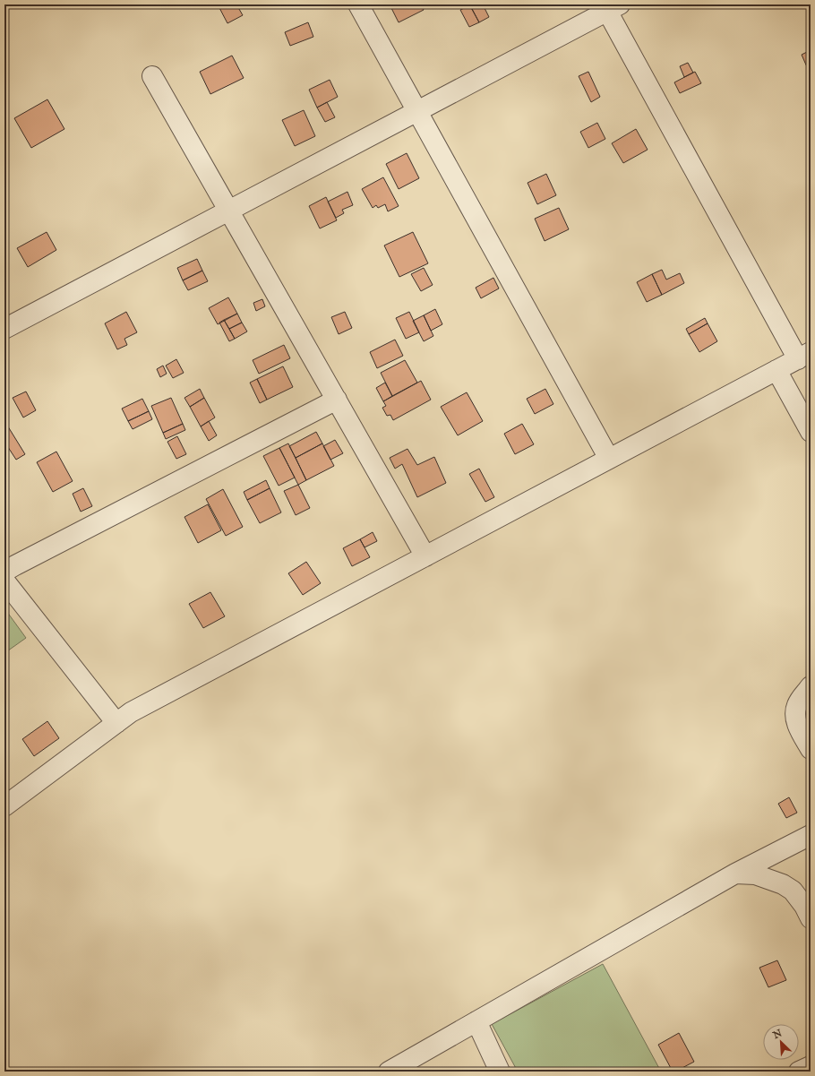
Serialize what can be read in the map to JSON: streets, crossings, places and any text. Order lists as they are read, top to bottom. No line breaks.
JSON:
{"north":"top left"}
